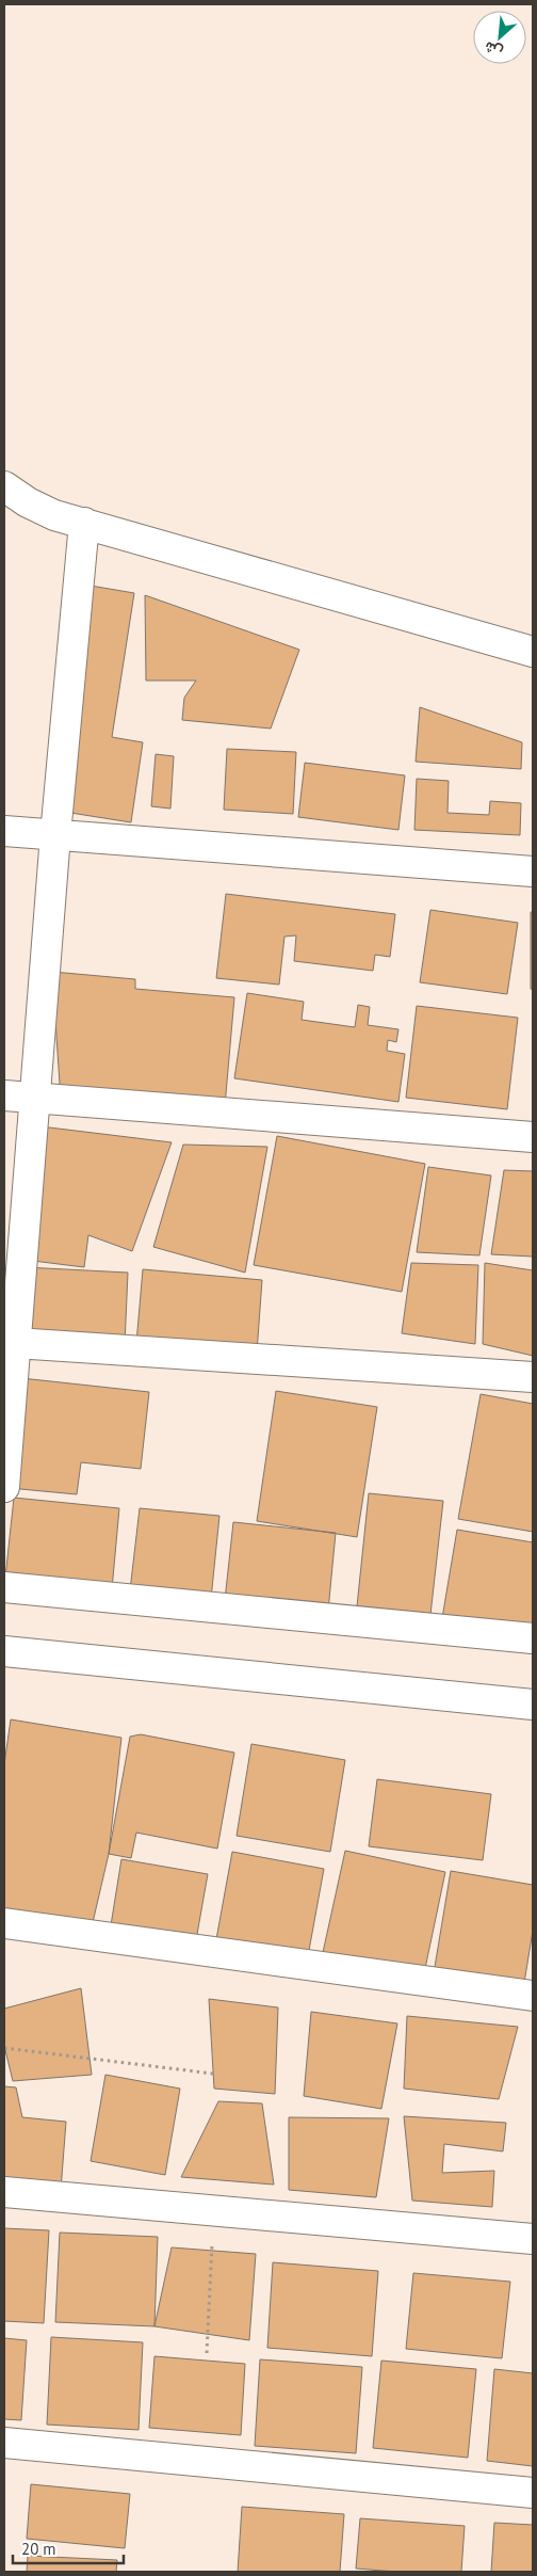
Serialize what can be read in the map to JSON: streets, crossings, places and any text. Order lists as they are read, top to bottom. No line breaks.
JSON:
{"scale_bar":"20 m","north":"bottom left"}
